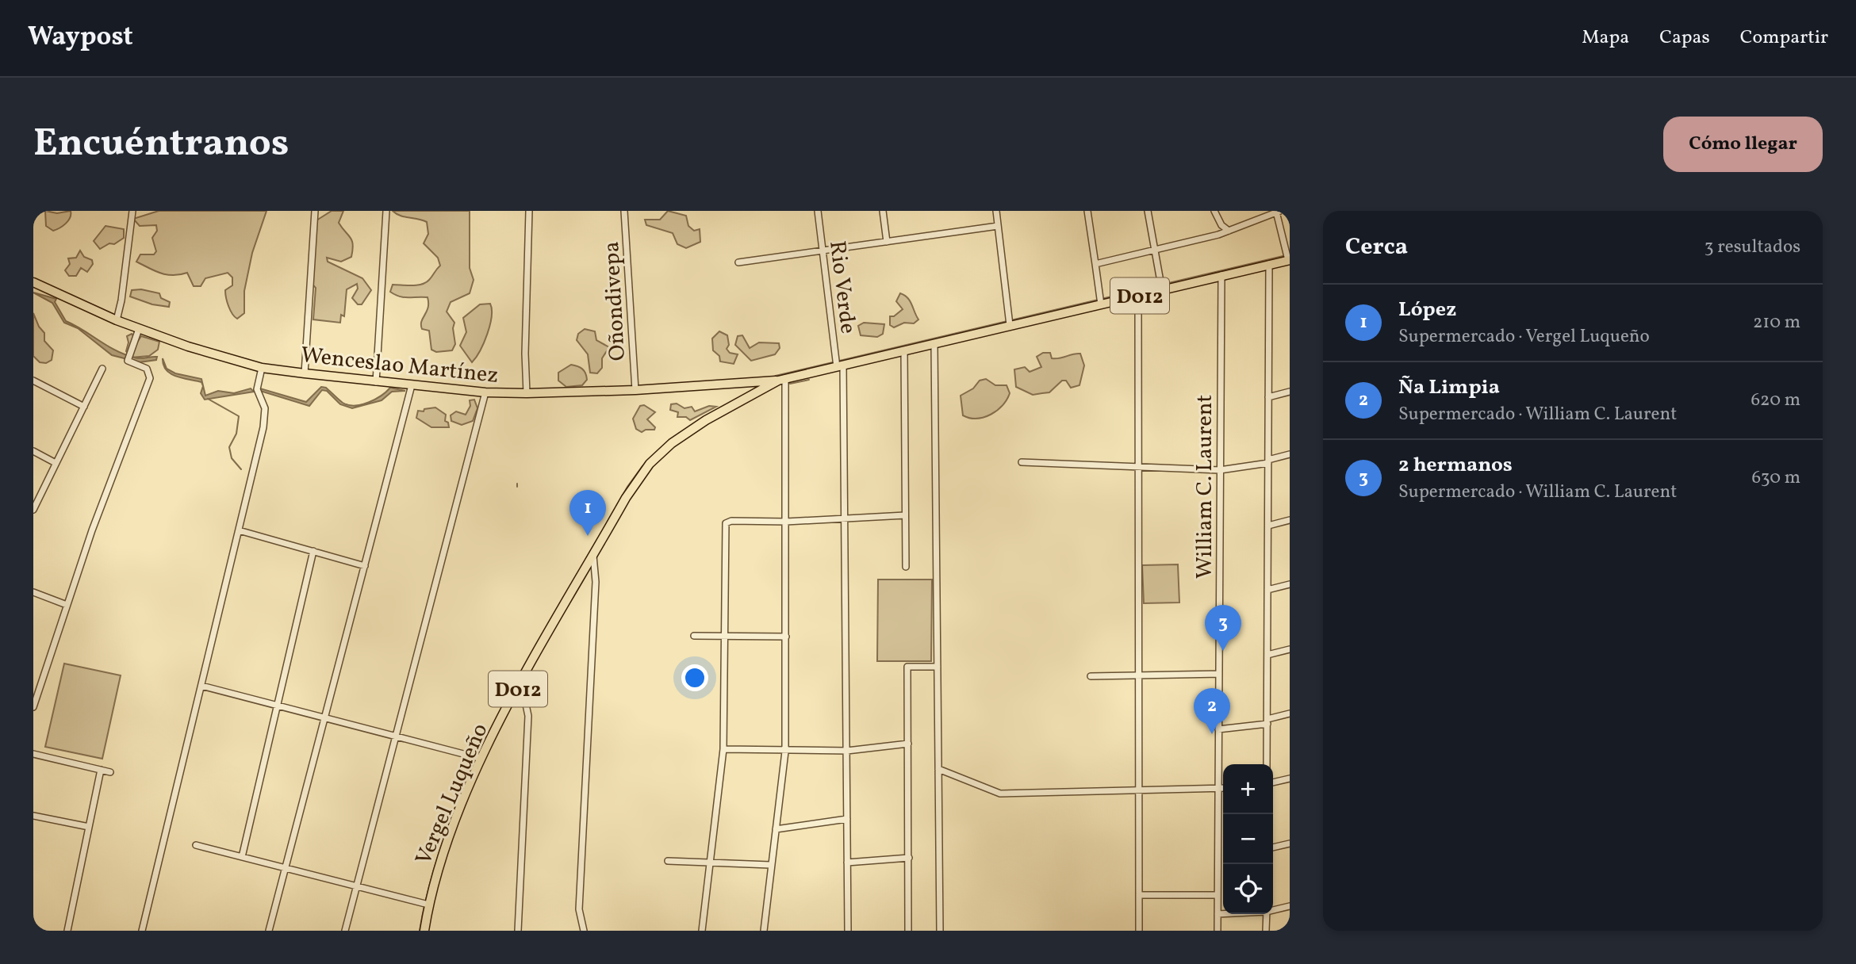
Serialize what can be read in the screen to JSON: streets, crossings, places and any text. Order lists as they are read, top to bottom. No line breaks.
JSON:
{"streets":{"main road":["D012","Wenceslao Martínez","Vergel Luqueño"],"street":["Rio Verde","Oñondivepa","William C. Laurent"]},"crossings":[["Rio Verde","D012"],["D012","Wenceslao Martínez"],["D012","William C. Laurent"],["D012","Vergel Luqueño"],["Oñondivepa","Wenceslao Martínez"],["Wenceslao Martínez","Vergel Luqueño"]],"page":{"header":"Waypost","nav":["Mapa","Capas","Compartir"],"buttons":"Cómo llegar","title":"Encuéntranos","heading":["Cerca","3 resultados"],"list":[{"mark":"1","name":"López","note":"Supermercado · Vergel Luqueño","value":"210 m"},{"mark":"2","name":"Ña Limpia","note":"Supermercado · William C. Laurent","value":"620 m"},{"mark":"3","name":"2 hermanos","note":"Supermercado · William C. Laurent","value":"630 m"}],"pins":["1","3","2"],"map_buttons":["+","−"]}}
